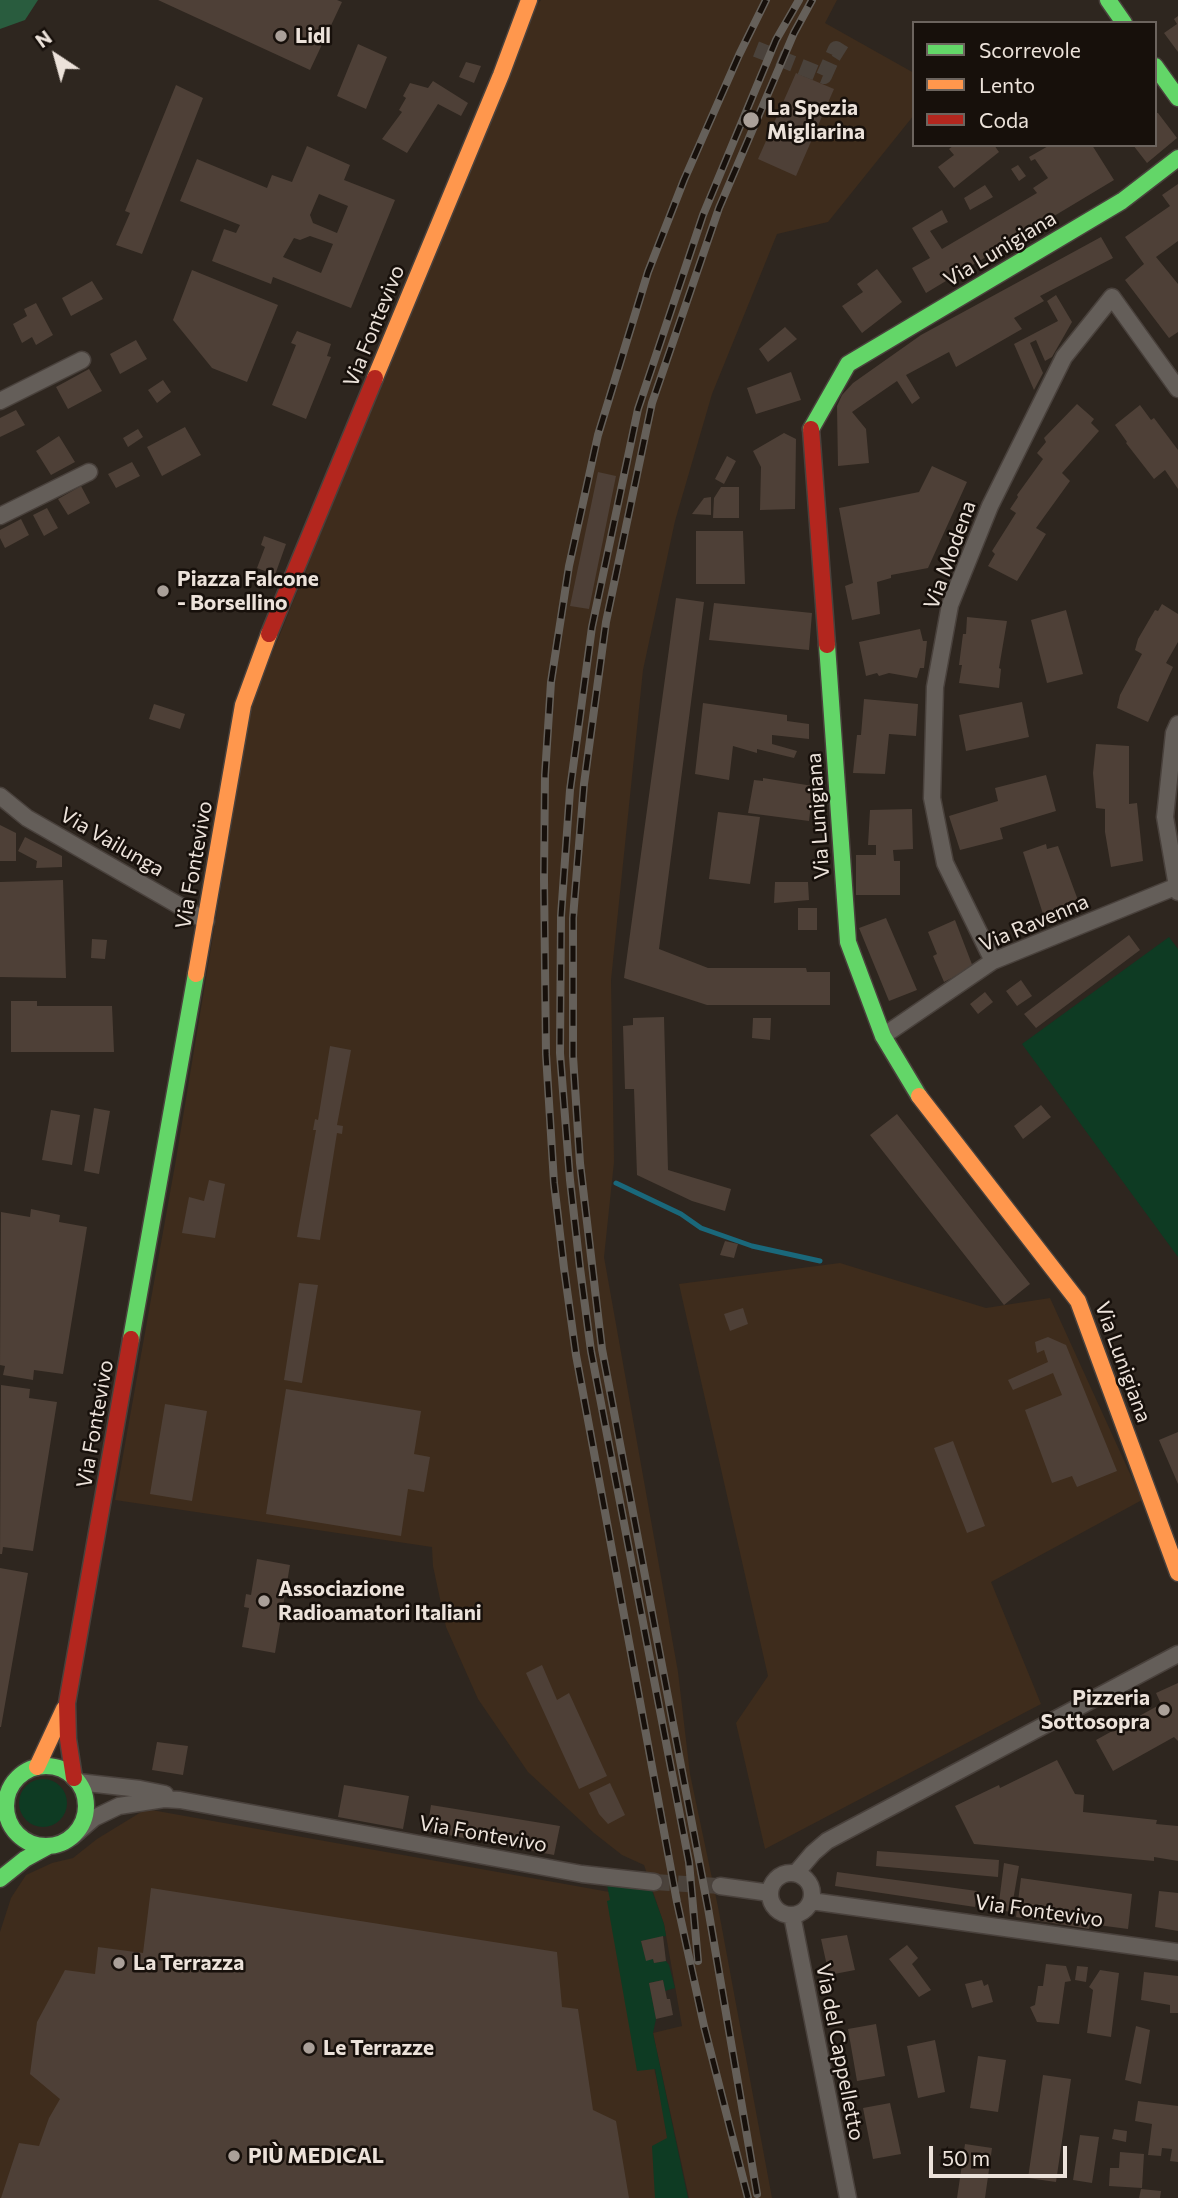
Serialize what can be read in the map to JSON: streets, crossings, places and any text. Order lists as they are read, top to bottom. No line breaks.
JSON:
{"streets":{"street":["Via Lunigiana","Via Fontevivo","Via Modena","Via Vailunga","Via Ravenna","Via del Cappelletto"]},"crossings":[["Via Lunigiana","Via Ravenna"],["Via Fontevivo","Via Vailunga"],["Via Fontevivo","Via del Cappelletto"],["Via Modena","Via Ravenna"]],"places":["Lidl","La Spezia Migliarina","Piazza Falcone - Borsellino","Associazione Radioamatori Italiani","Pizzeria Sottosopra","La Terrazza","Le Terrazze","PIÙ MEDICAL"],"legend":["Scorrevole","Lento","Coda"],"scale_bar":"50 m","north":"top left"}
